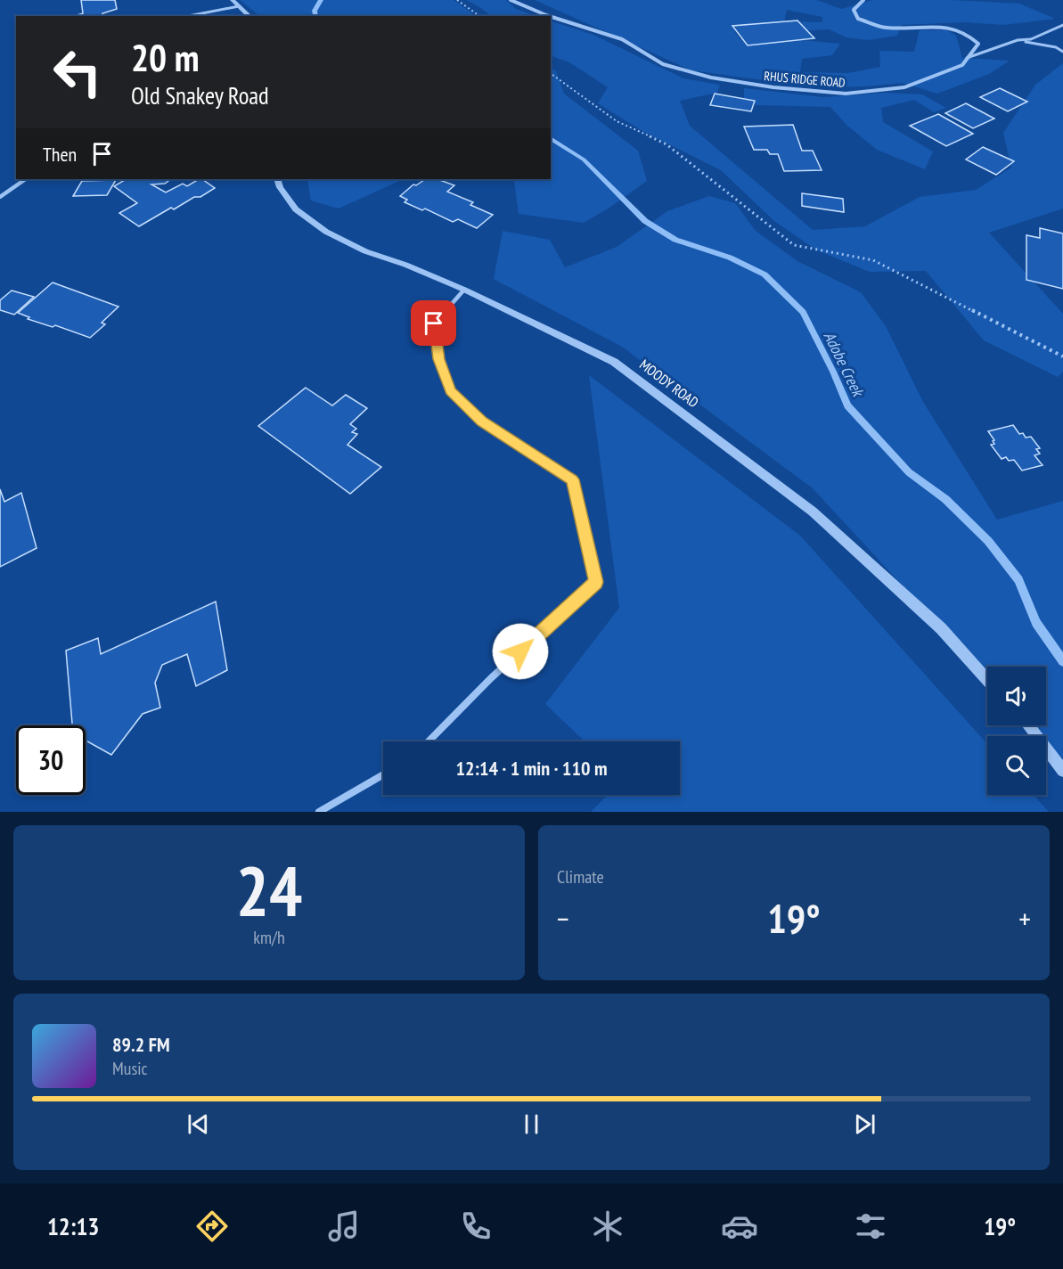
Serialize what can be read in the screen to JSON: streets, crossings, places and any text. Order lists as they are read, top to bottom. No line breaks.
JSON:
{"streets":{"street":["RHUS RIDGE ROAD","MOODY ROAD"]},"water":["Adobe Creek"],"page":{"turn":["20 m","Old Snakey Road"],"then":"Then","limit":"30","trip":"12:14 · 1 min · 110 m","tile":[["24","km/h"],"Climate"],"heat":["−","19°","+"],"song":["89.2 FM","Music"],"tabs":["12:13","19°"]}}
